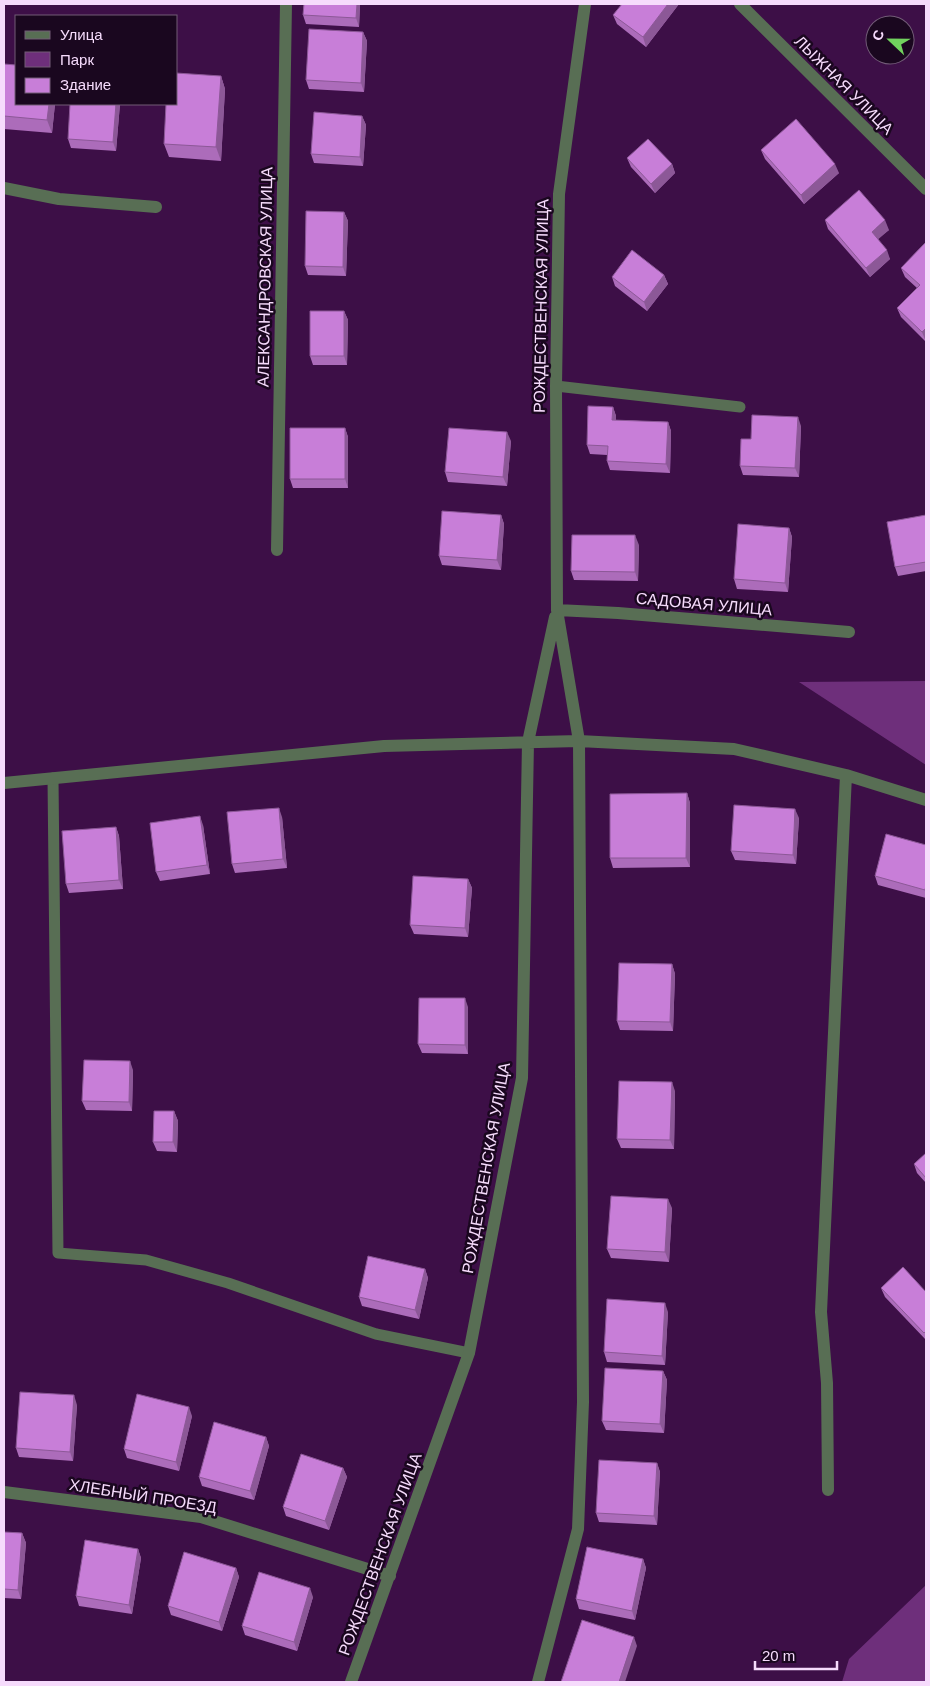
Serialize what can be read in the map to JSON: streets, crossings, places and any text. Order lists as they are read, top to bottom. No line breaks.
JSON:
{"streets":{"street":["ЛЫЖНАЯ УЛИЦА","АЛЕКСАНДРОВСКАЯ УЛИЦА","РОЖДЕСТВЕНСКАЯ УЛИЦА","САДОВАЯ УЛИЦА","ХЛЕБНЫЙ ПРОЕЗД"]},"crossings":[["РОЖДЕСТВЕНСКАЯ УЛИЦА","САДОВАЯ УЛИЦА"],["РОЖДЕСТВЕНСКАЯ УЛИЦА","ХЛЕБНЫЙ ПРОЕЗД"]],"legend":["Улица","Парк","Здание"],"scale_bar":"20 m","north":"left"}
